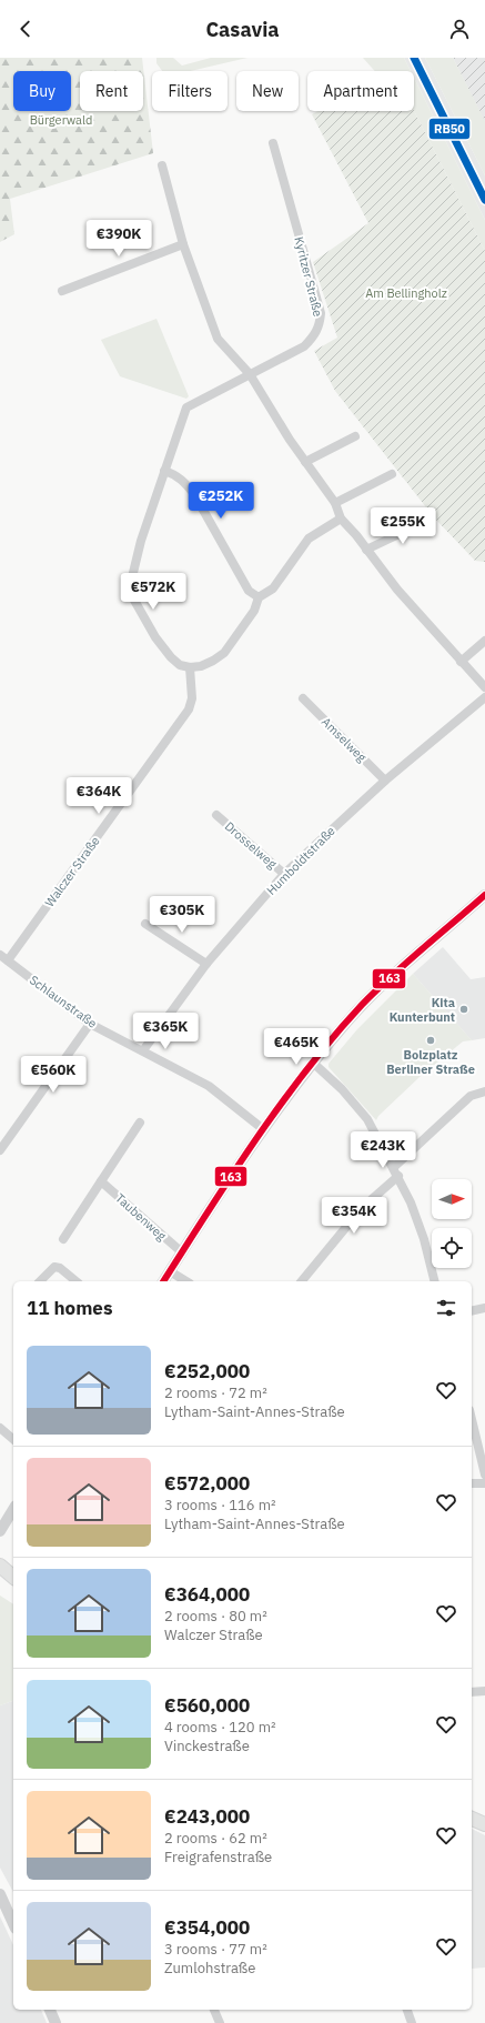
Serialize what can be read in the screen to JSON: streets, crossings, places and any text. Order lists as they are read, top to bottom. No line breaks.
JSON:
{"streets":{"street":["Kyritzer Straße","Amselweg","Drosselweg","Humboldtstraße","Walczer Straße","Schlaunstraße","Taubenweg"]},"crossings":[["Amselweg","Humboldtstraße"],["Drosselweg","Humboldtstraße"],["Humboldtstraße","Schlaunstraße"],["Walczer Straße","Schlaunstraße"]],"parks":["Bürgerwald","Am Bellingholz"],"places":["Kita Kunterbunt","Bolzplatz Berliner Straße"],"lines":["transit line RB50","transit line 163"],"north":"right","page":{"header":"Casavia","chip":["Buy","Rent","Filters","New","Apartment"],"price":["€390K","€252K","€255K","€572K","€364K","€305K","€365K","€465K","€560K","€243K","€354K"],"heading":"11 homes","list":[{"name":"€252,000","note":"2 rooms · 72 m² · Lytham-Saint-Annes-Straße"},{"name":"€572,000","note":"3 rooms · 116 m² · Lytham-Saint-Annes-Straße"},{"name":"€364,000","note":"2 rooms · 80 m² · Walczer Straße"},{"name":"€560,000","note":"4 rooms · 120 m² · Vinckestraße"},{"name":"€243,000","note":"2 rooms · 62 m² · Freigrafenstraße"},{"name":"€354,000","note":"3 rooms · 77 m² · Zumlohstraße"}]}}
